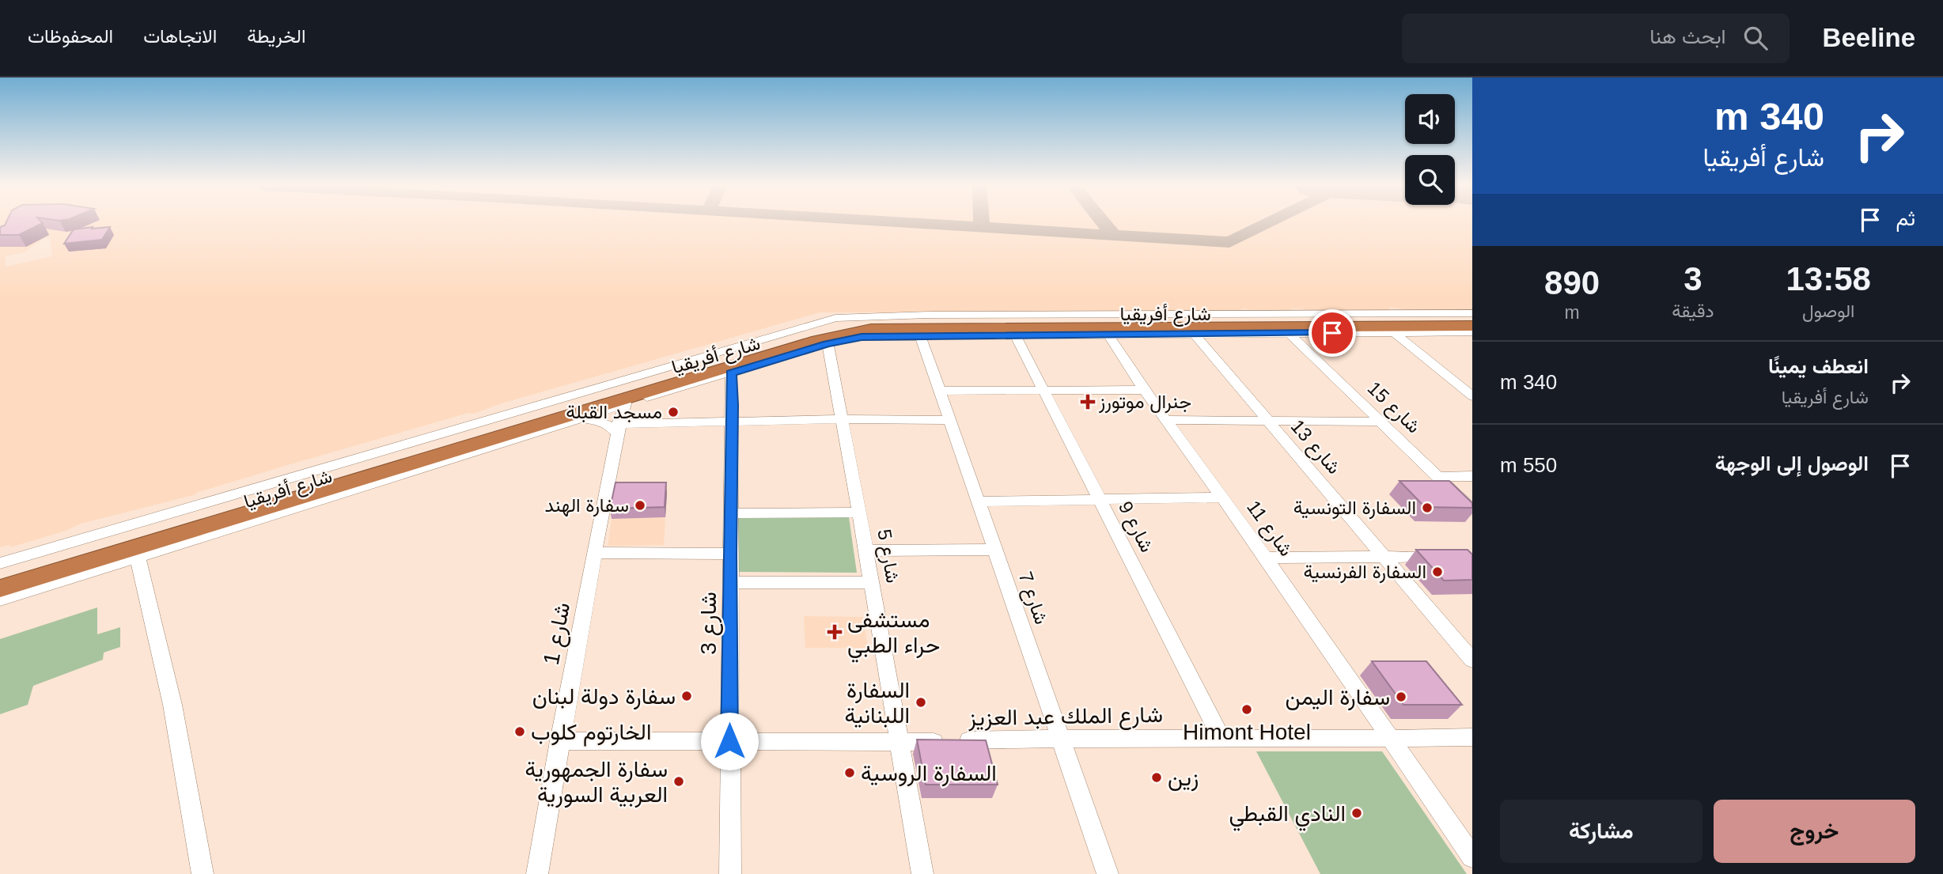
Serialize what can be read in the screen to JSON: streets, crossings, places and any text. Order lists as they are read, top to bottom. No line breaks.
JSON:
{"streets":{"highway":["شارع أفريقيا"],"street":["شارع 15","شارع 13","شارع 9","شارع 11","شارع 5","شارع 7","شارع 3","شارع 1","شارع الملك عبد العزيز"]},"crossings":[["شارع أفريقيا","شارع 15"],["شارع أفريقيا","شارع 13"],["شارع أفريقيا","شارع 9"],["شارع أفريقيا","شارع 11"],["شارع أفريقيا","شارع 5"],["شارع أفريقيا","شارع 7"],["شارع أفريقيا","شارع 3"],["شارع أفريقيا","شارع 1"],["شارع 9","شارع الملك عبد العزيز"],["شارع 11","شارع الملك عبد العزيز"],["شارع 5","شارع الملك عبد العزيز"],["شارع 7","شارع الملك عبد العزيز"],["شارع 3","شارع الملك عبد العزيز"],["شارع 1","شارع الملك عبد العزيز"]],"places":{"health":["جنرال موتورز","مستشفى حراء الطبي"],"other":["مسجد القبلة","سفارة الهند","السفارة التونسية","السفارة الفرنسية","سفارة دولة لبنان","سفارة اليمن","السفارة اللبنانية","Himont Hotel","الخارتوم كلوب","السفارة الروسية","زين","سفارة الجمهورية العربية السورية","النادي القبطي"]},"page":{"header":"Beeline","search":"ابحث هنا","nav":["الخريطة","الاتجاهات","المحفوظات"],"turn":["340 m","شارع أفريقيا"],"then":"ثم","eta":["13:58","الوصول","3","دقيقة","890","m"],"list":[{"name":"انعطف يمينًا","note":"شارع أفريقيا","value":"340 m"},{"name":"الوصول إلى الوجهة","value":"550 m"}],"buttons":["خروج","مشاركة"]}}
